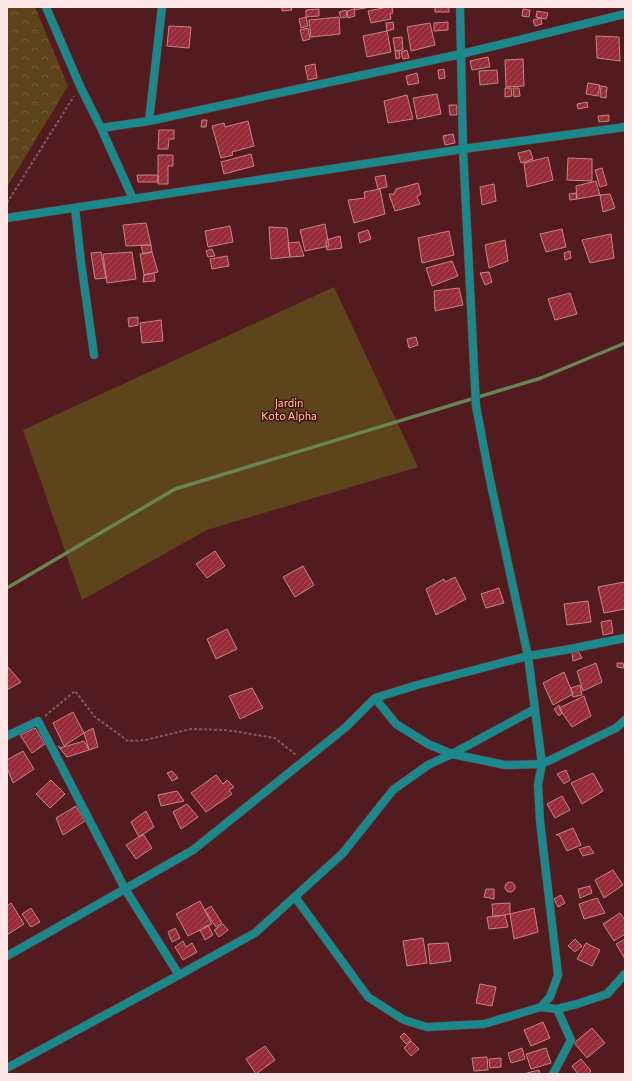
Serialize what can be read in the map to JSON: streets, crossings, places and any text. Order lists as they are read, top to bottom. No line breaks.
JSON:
{"parks":["Jardin Koto Alpha"]}
